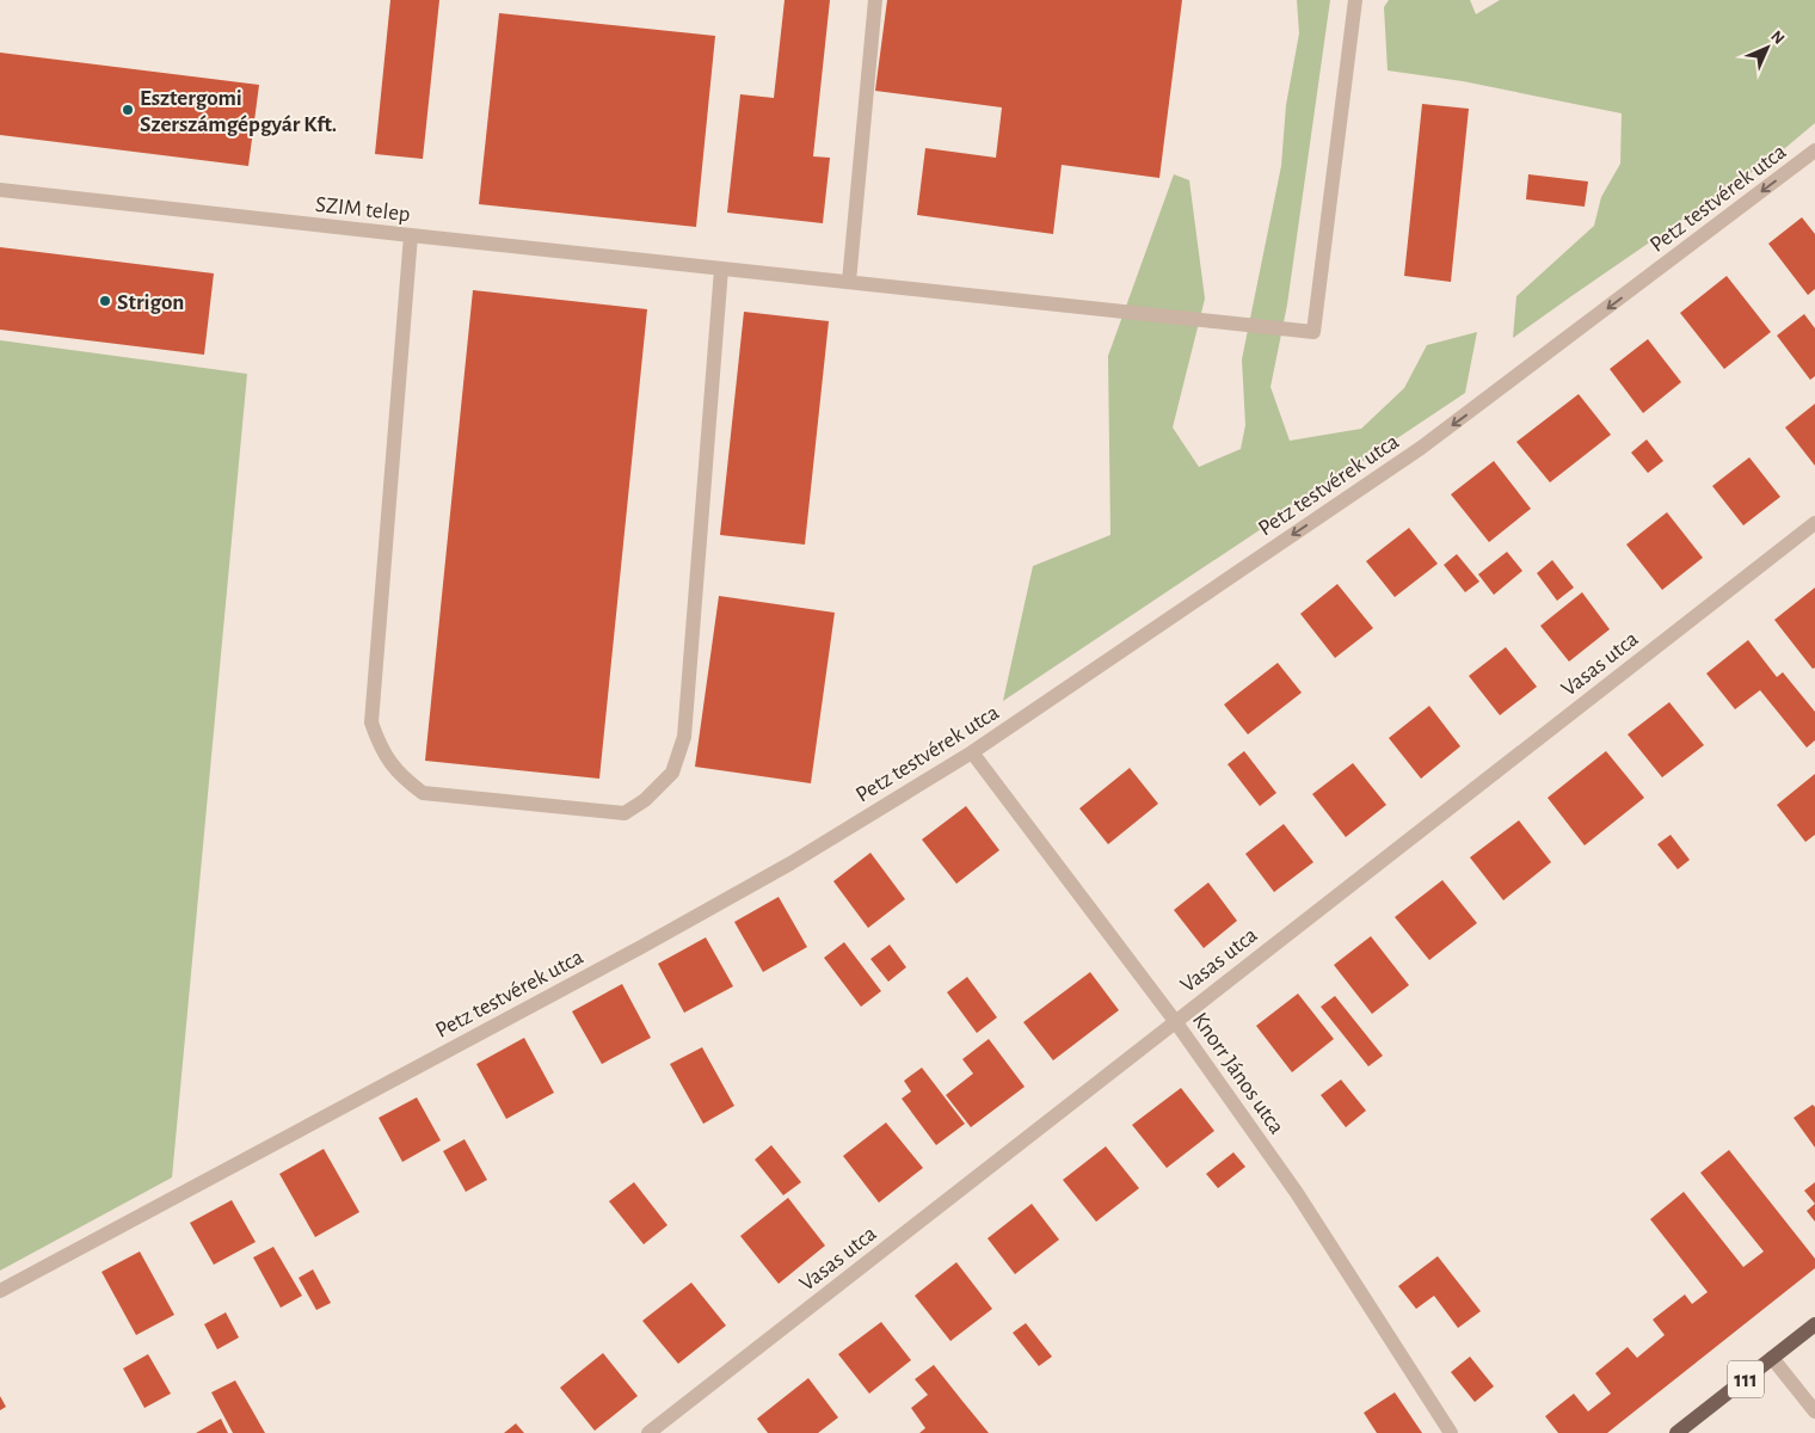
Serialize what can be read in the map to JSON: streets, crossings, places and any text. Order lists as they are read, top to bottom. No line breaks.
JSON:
{"streets":{"main road":["111"],"street":["Petz testvérek utca","SZIM telep","Vasas utca","Knorr János utca"]},"crossings":[["Petz testvérek utca","Knorr János utca"],["Vasas utca","Knorr János utca"]],"one_way":["Petz testvérek utca"],"places":["Esztergomi Szerszámgépgyár Kft.","Strigon"],"north":"top right"}
